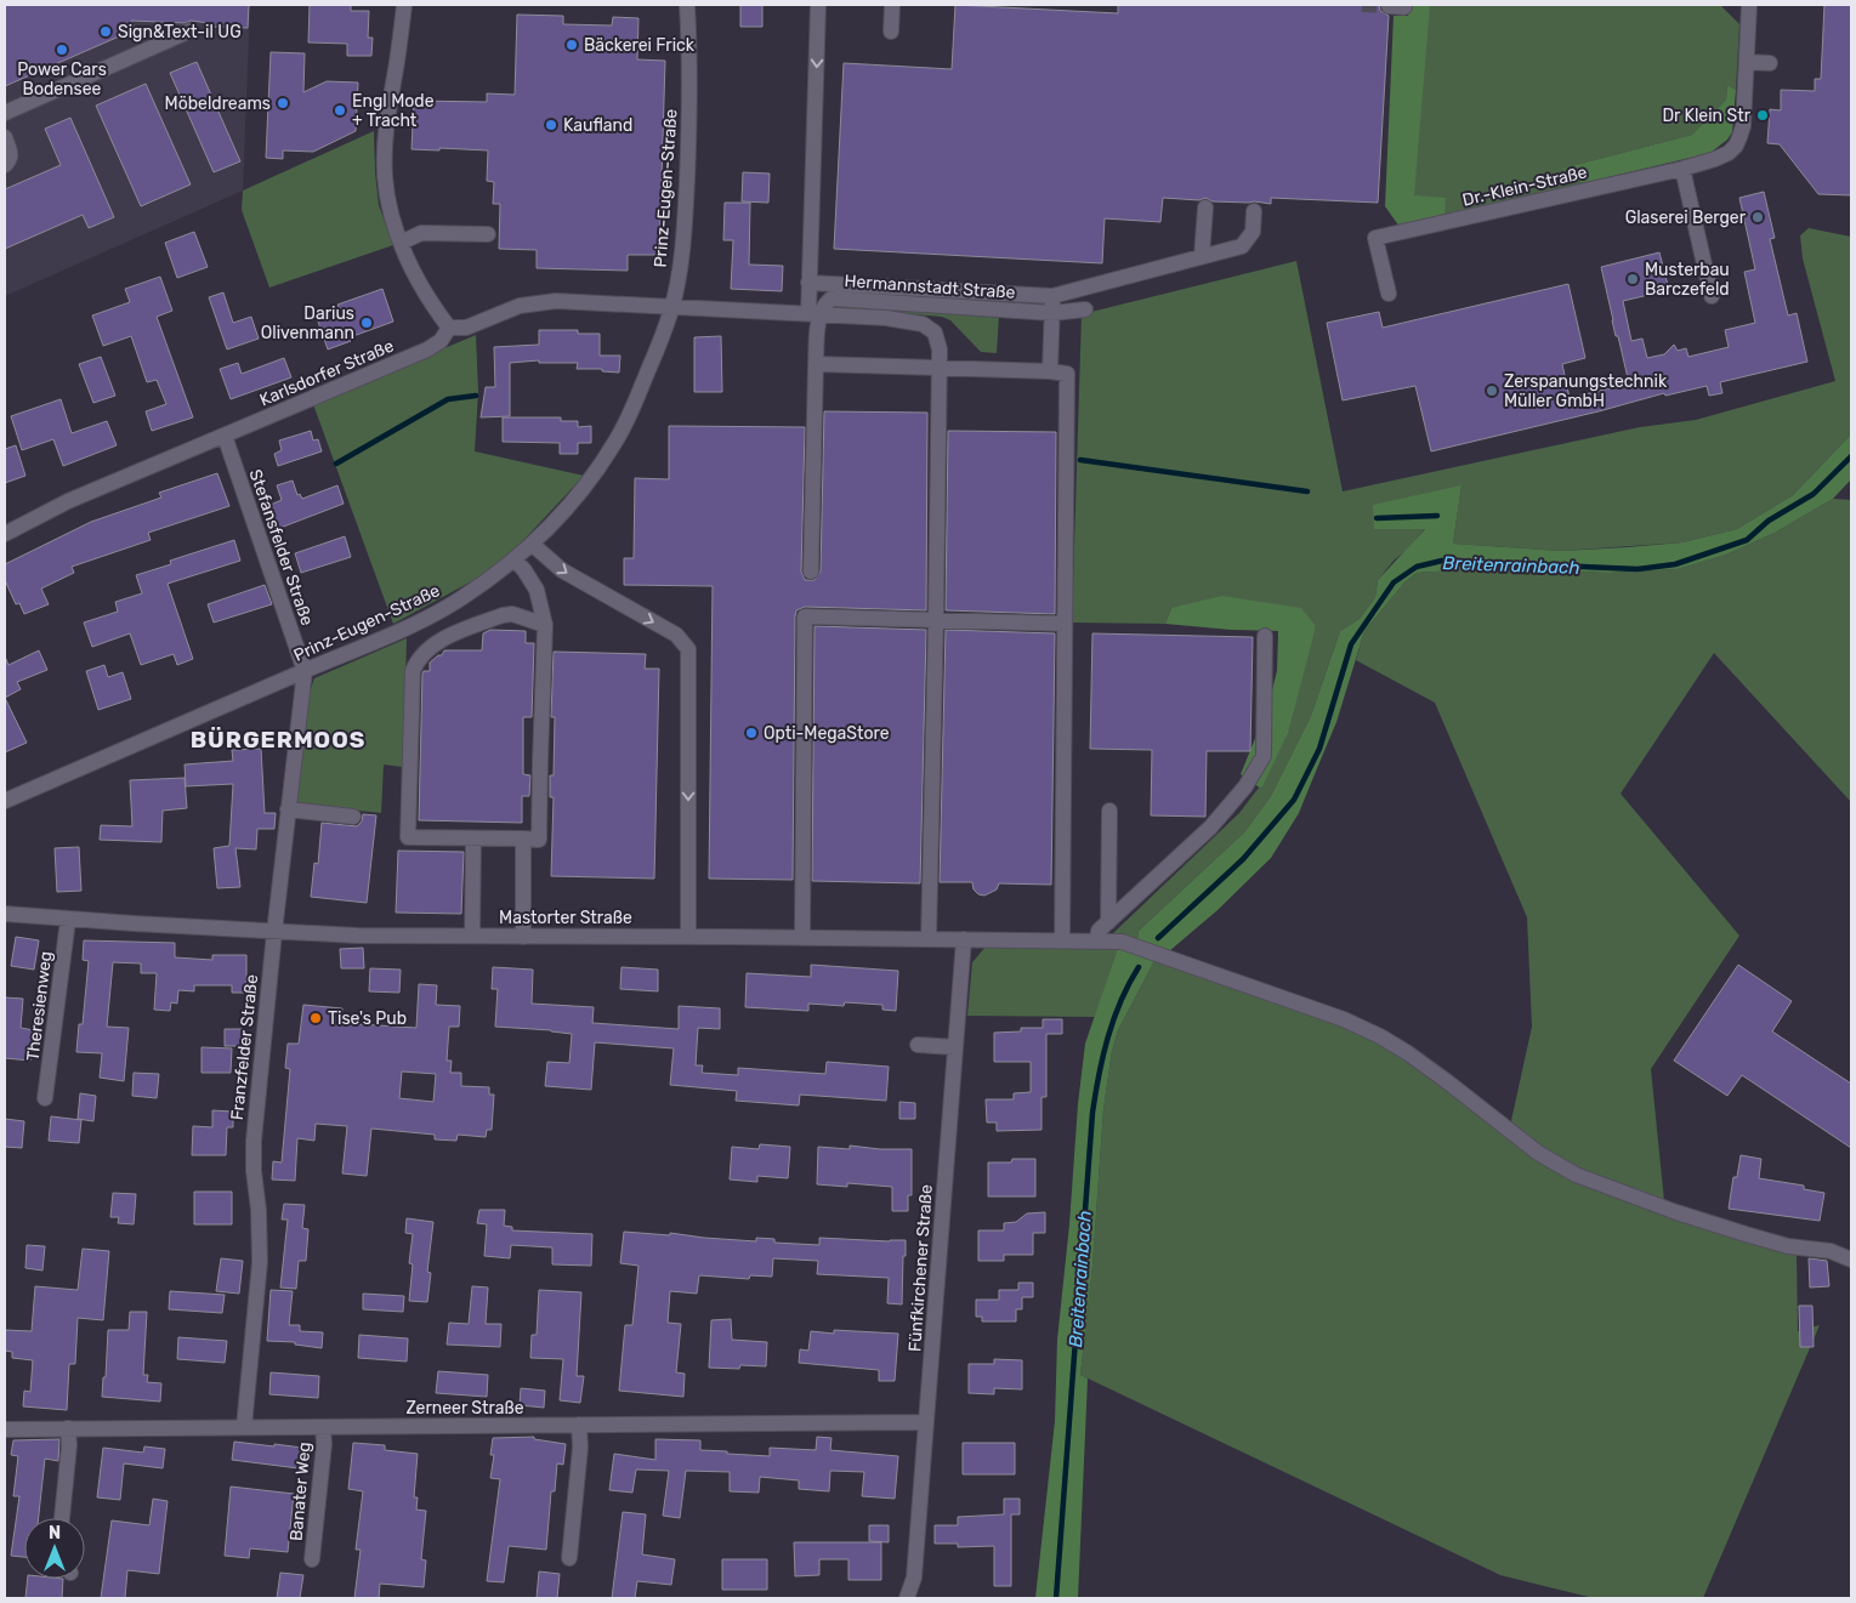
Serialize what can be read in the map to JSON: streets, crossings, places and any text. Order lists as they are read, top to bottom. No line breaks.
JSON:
{"streets":{"street":["Dr.-Klein-Straße","Prinz-Eugen-Straße","Hermannstadt Straße","Karlsdorfer Straße","Stefansfelder Straße","Mastorter Straße","Theresienweg","Franzfelder Straße","Fünfkirchener Straße","Zerneer Straße","Banater Weg"]},"crossings":[["Prinz-Eugen-Straße","Stefansfelder Straße"],["Prinz-Eugen-Straße","Franzfelder Straße"],["Karlsdorfer Straße","Stefansfelder Straße"],["Stefansfelder Straße","Franzfelder Straße"],["Mastorter Straße","Theresienweg"],["Mastorter Straße","Franzfelder Straße"],["Mastorter Straße","Fünfkirchener Straße"],["Franzfelder Straße","Zerneer Straße"],["Fünfkirchener Straße","Zerneer Straße"],["Zerneer Straße","Banater Weg"]],"districts":["BÜRGERMOOS"],"water":["Breitenrainbach"],"places":["Sign&Text-il UG","Bäckerei Frick","Power Cars Bodensee","Möbeldreams","Engl Mode + Tracht","Dr Klein Str","Kaufland","Glaserei Berger","Musterbau Barczefeld","Darius Olivenmann","Zerspanungstechnik Müller GmbH","Opti-MegaStore","Tise's Pub"],"north":"top"}
